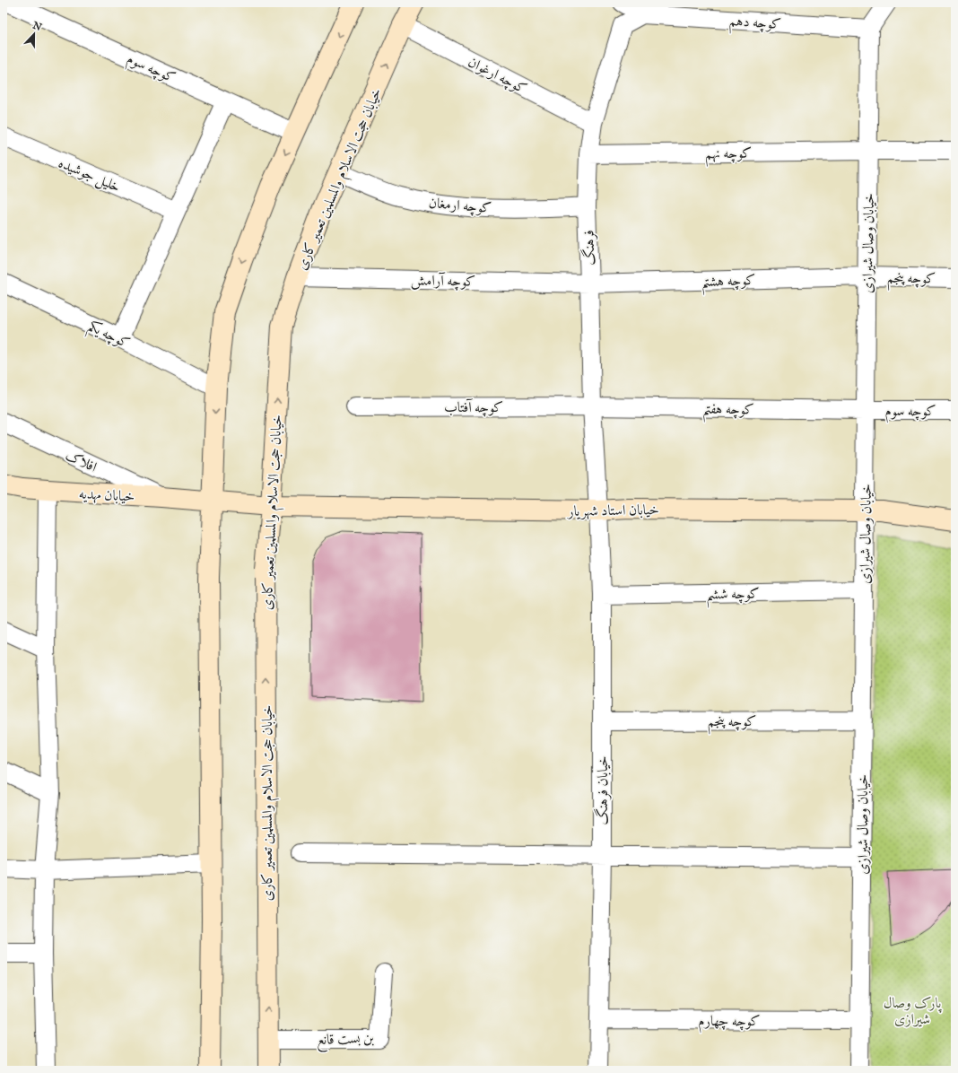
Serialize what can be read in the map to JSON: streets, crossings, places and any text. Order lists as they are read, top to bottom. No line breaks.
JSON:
{"streets":{"main road":["خیابان حجت الاسلام والمسلمین تعمیر کاری","خیابان مهدیه","خیابان استاد شهریار"],"street":["کوچه دهم","کوچه سوم","کوچه ارغوان","کوچه نهم","خلیل جوشیده","کوچه ارمغان","خیابان وصال شیرازی","فرهنگ","کوچه پنجم","کوچه آرامش","کوچه هشتم","کوچه یکم","کوچه آفتاب","کوچه هفتم","افلاک","کوچه ششم","خیابان فرهنگ","کوچه چهارم","بن بست قانع"]},"crossings":[["کوچه دهم","خیابان وصال شیرازی"],["کوچه دهم","فرهنگ"],["کوچه سوم","خیابان وصال شیرازی"],["کوچه سوم","کوچه هفتم"],["کوچه ارغوان","خیابان حجت الاسلام والمسلمین تعمیر کاری"],["کوچه ارغوان","فرهنگ"],["کوچه نهم","خیابان وصال شیرازی"],["کوچه نهم","فرهنگ"],["خیابان حجت الاسلام والمسلمین تعمیر کاری","کوچه ارمغان"],["خیابان حجت الاسلام والمسلمین تعمیر کاری","کوچه آرامش"],["خیابان حجت الاسلام والمسلمین تعمیر کاری","خیابان استاد شهریار"],["خیابان حجت الاسلام والمسلمین تعمیر کاری","بن بست قانع"],["کوچه ارمغان","فرهنگ"],["خیابان وصال شیرازی","کوچه پنجم"],["خیابان وصال شیرازی","کوچه هشتم"],["خیابان وصال شیرازی","کوچه هفتم"],["خیابان وصال شیرازی","خیابان استاد شهریار"],["خیابان وصال شیرازی","کوچه ششم"],["خیابان وصال شیرازی","کوچه چهارم"],["فرهنگ","کوچه آرامش"],["فرهنگ","کوچه هشتم"],["فرهنگ","کوچه آفتاب"],["فرهنگ","کوچه هفتم"],["فرهنگ","خیابان استاد شهریار"],["فرهنگ","خیابان فرهنگ"],["کوچه پنجم","کوچه هشتم"],["کوچه پنجم","خیابان فرهنگ"],["کوچه آرامش","کوچه هشتم"],["کوچه آفتاب","کوچه هفتم"],["افلاک","خیابان مهدیه"],["خیابان مهدیه","خیابان استاد شهریار"],["خیابان استاد شهریار","خیابان فرهنگ"],["کوچه ششم","خیابان فرهنگ"],["خیابان فرهنگ","کوچه چهارم"]],"parks":["پارک وصال شیرازی"],"north":"top"}
